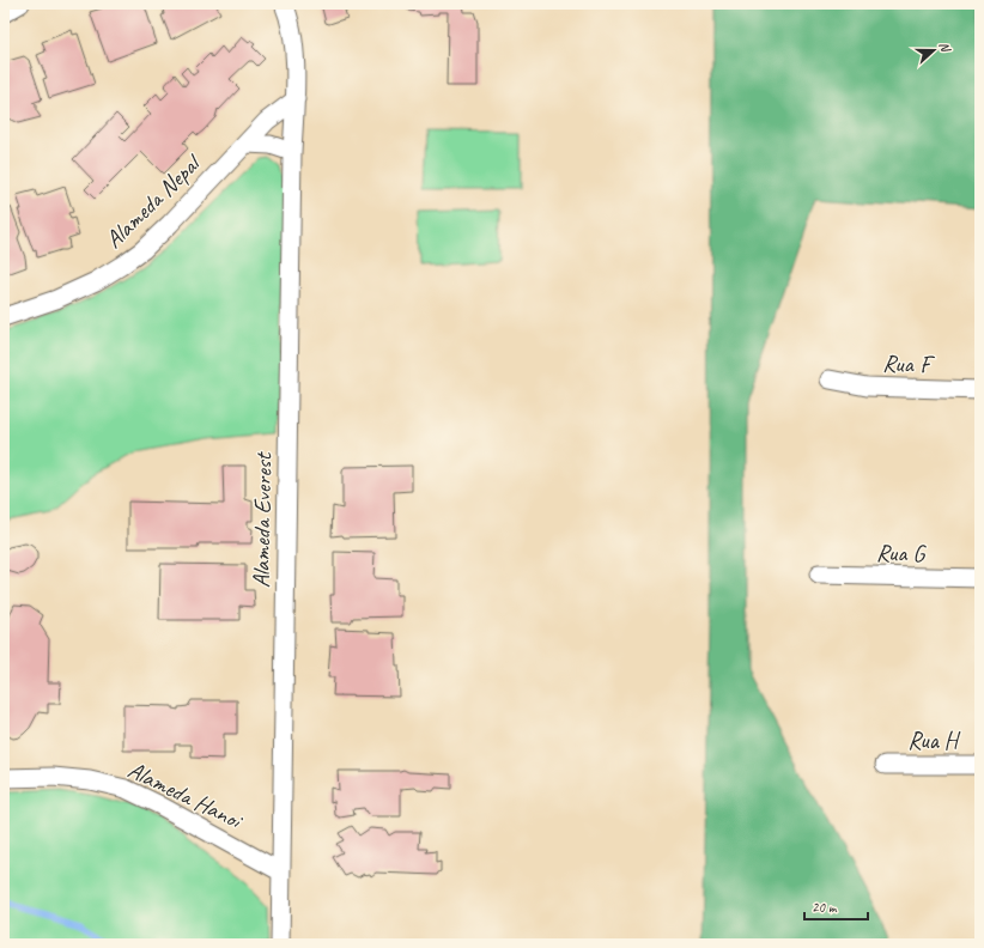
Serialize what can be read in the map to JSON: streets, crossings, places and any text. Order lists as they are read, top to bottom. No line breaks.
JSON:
{"streets":{"street":["Alameda Nepal","Rua F","Alameda Everest","Rua G","Rua H","Alameda Hanoi"]},"crossings":[["Alameda Nepal","Alameda Everest"],["Alameda Everest","Alameda Hanoi"]],"scale_bar":"20 m","north":"right"}
